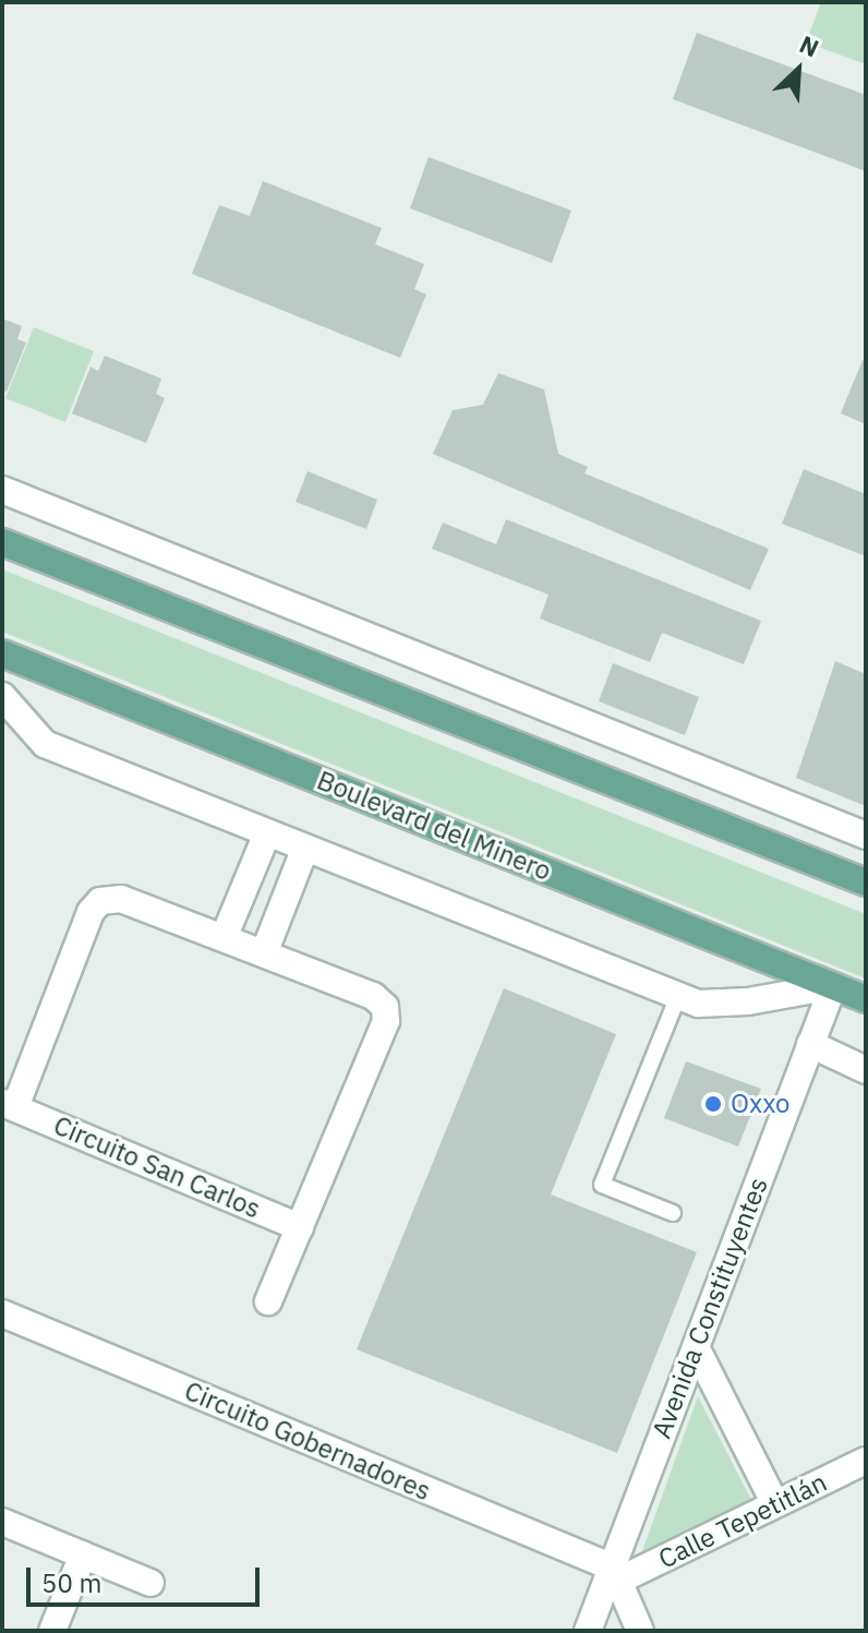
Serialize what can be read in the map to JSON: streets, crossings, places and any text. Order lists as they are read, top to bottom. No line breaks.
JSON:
{"streets":{"main road":["Boulevard del Minero"],"street":["Circuito San Carlos","Avenida Constituyentes","Circuito Gobernadores","Calle Tepetitlán"]},"crossings":[["Boulevard del Minero","Avenida Constituyentes"],["Avenida Constituyentes","Circuito Gobernadores"],["Avenida Constituyentes","Calle Tepetitlán"],["Circuito Gobernadores","Calle Tepetitlán"]],"places":["Oxxo"],"scale_bar":"50 m","north":"top right"}
